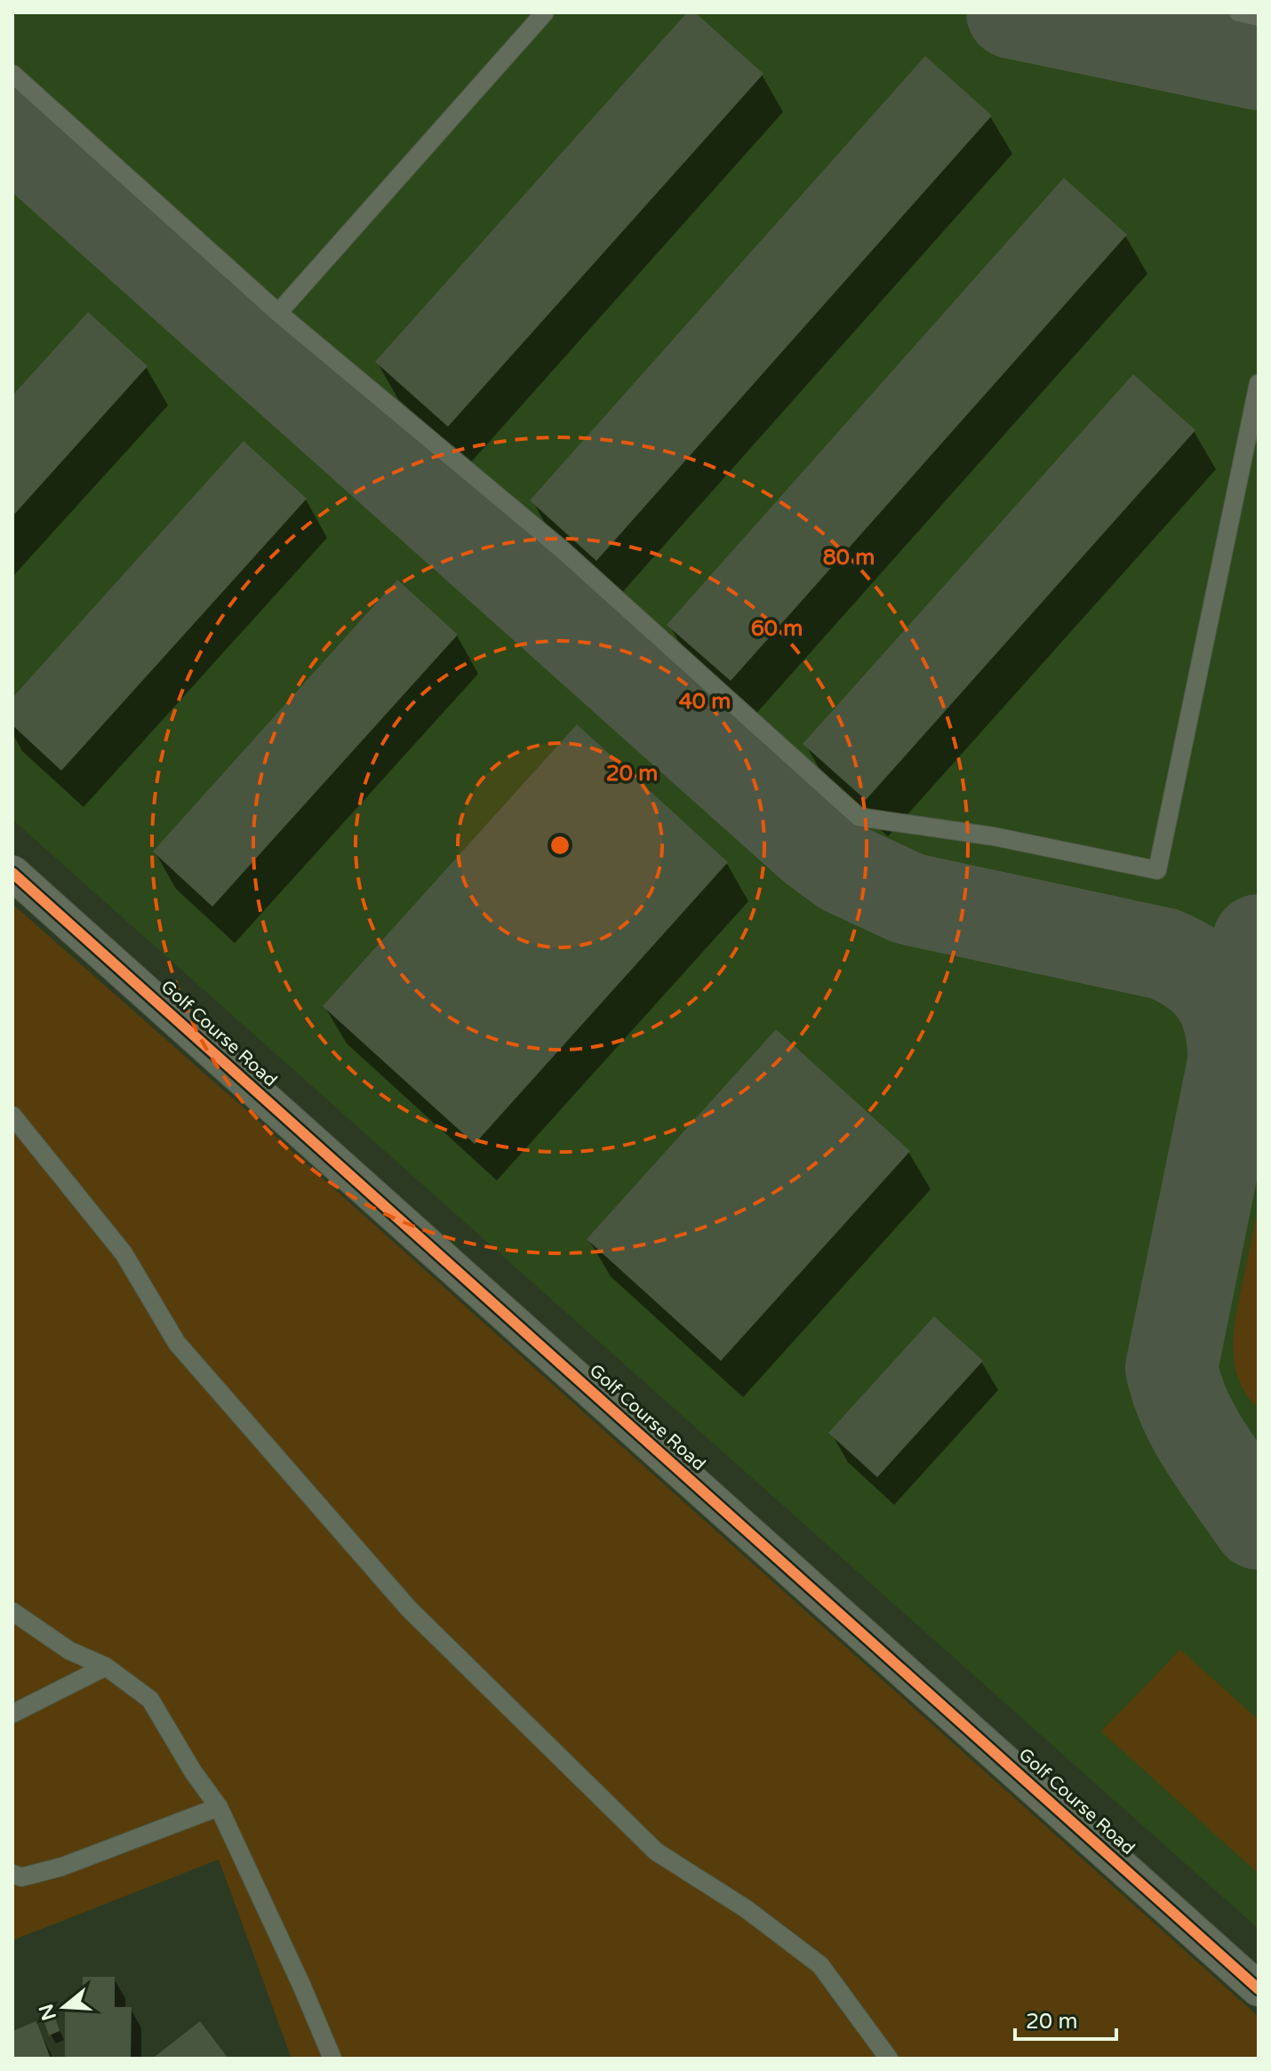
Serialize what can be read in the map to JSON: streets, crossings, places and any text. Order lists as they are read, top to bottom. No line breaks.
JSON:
{"streets":{"street":["Golf Course Road"]},"scale_bar":"20 m","north":"left","rings":["80 m","60 m","40 m","20 m"]}
